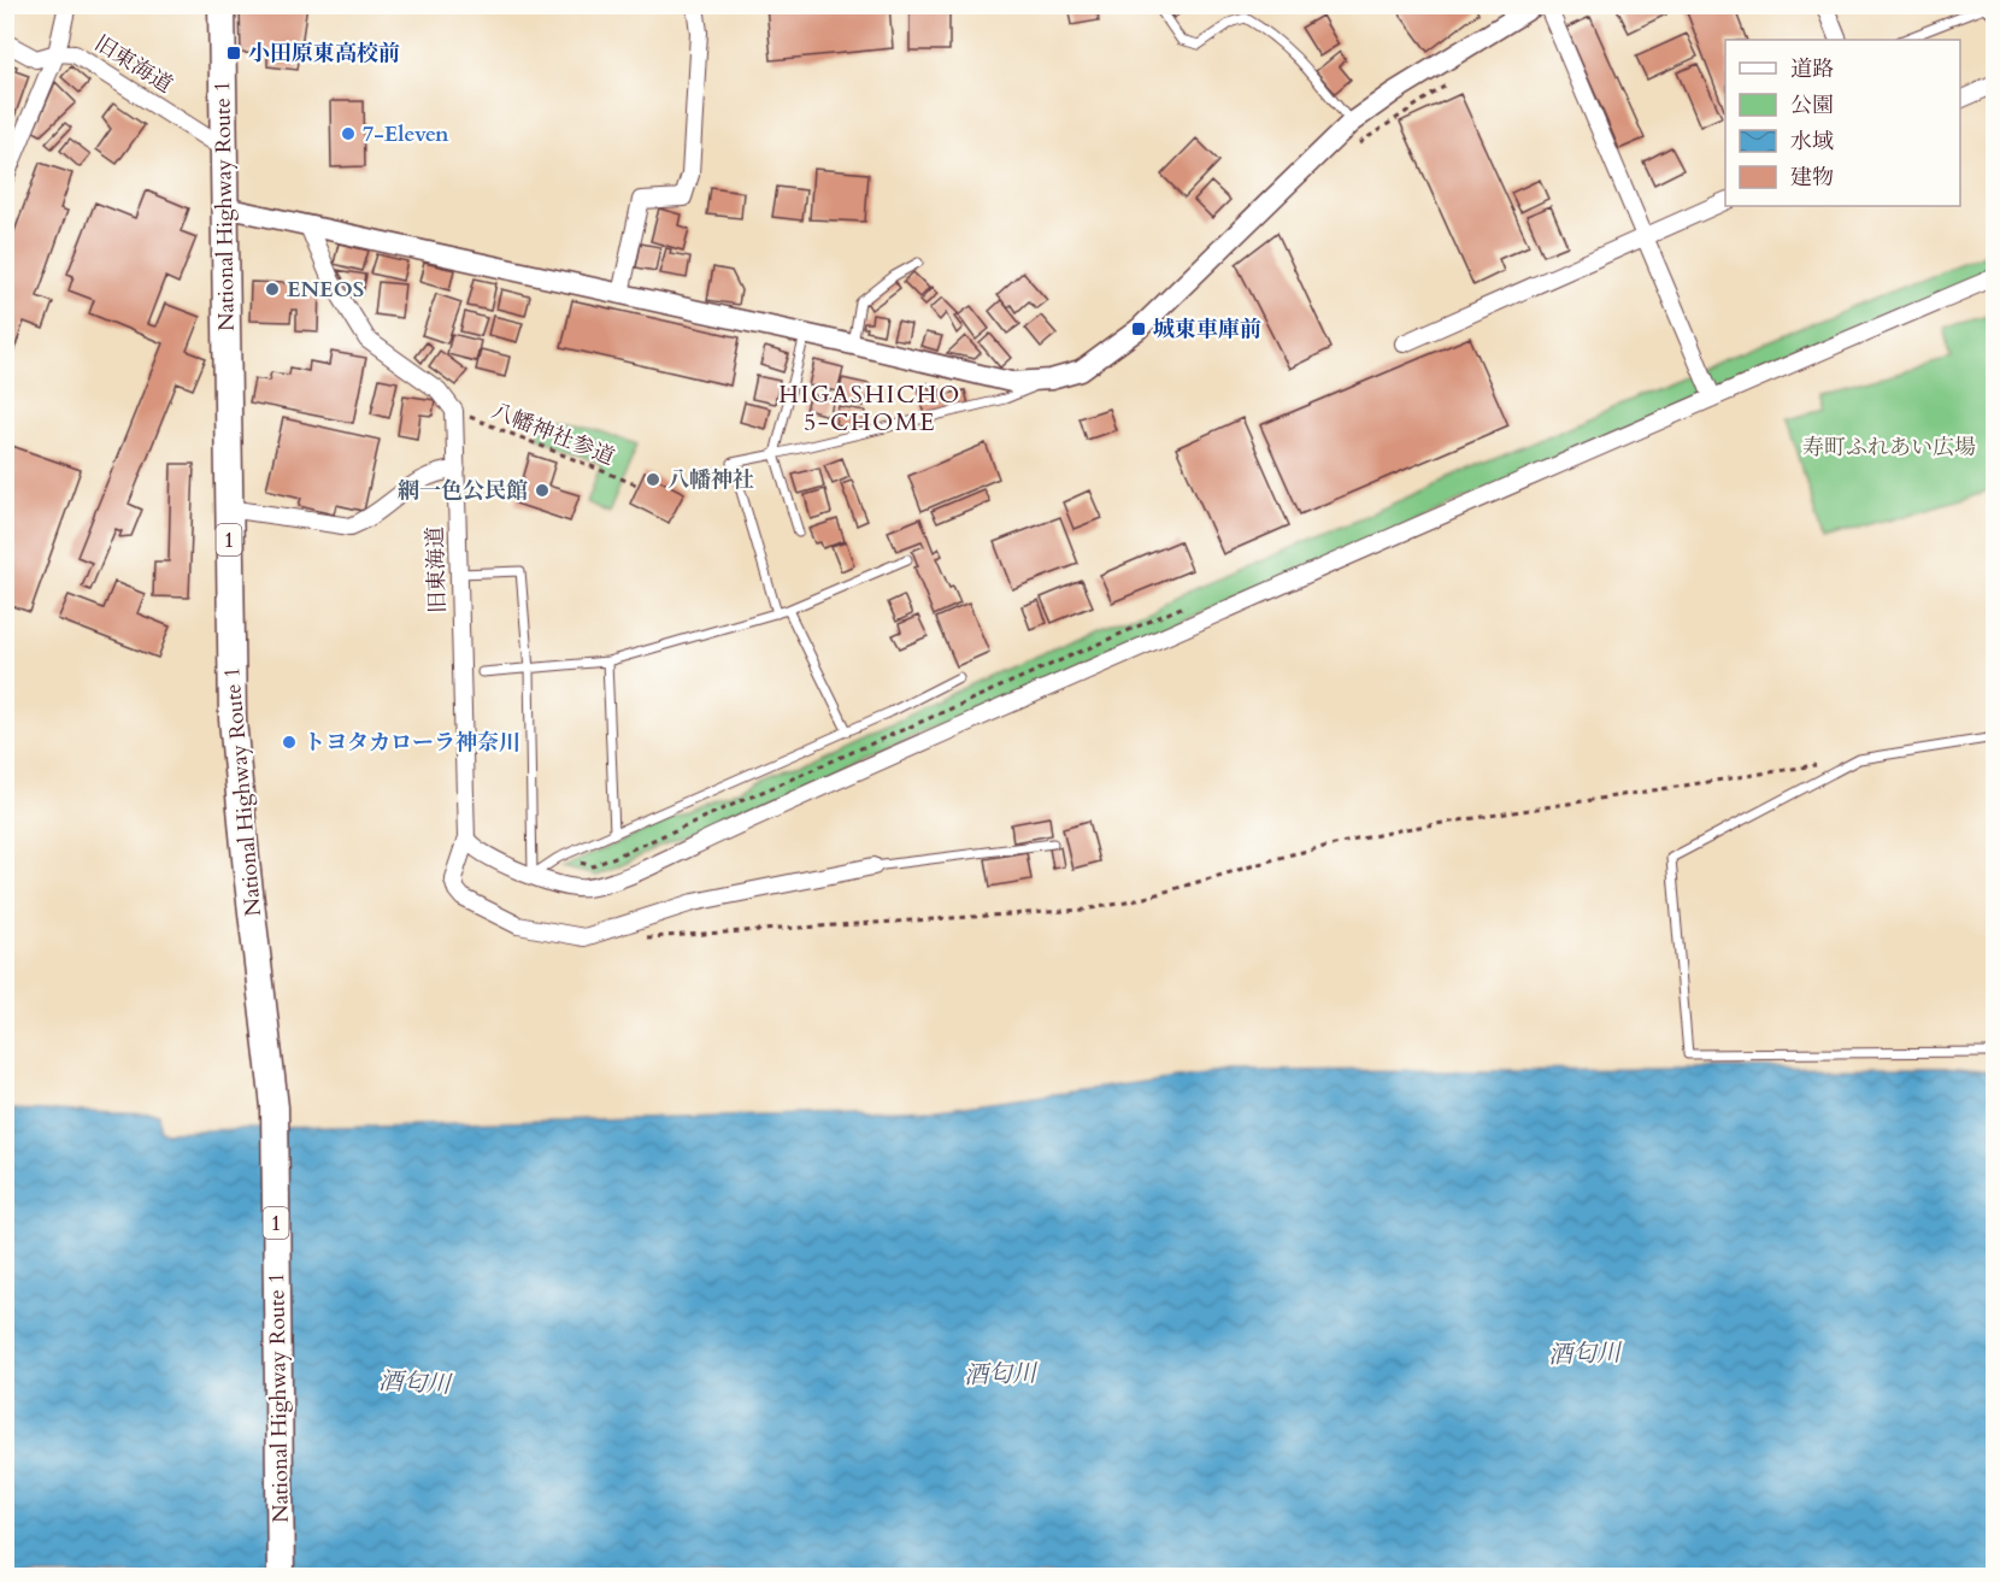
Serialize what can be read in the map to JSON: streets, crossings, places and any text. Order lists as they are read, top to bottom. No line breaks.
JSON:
{"streets":{"highway":["National Highway Route 1","1"],"street":["旧東海道"],"path":["八幡神社参道"]},"crossings":[["旧東海道","National Highway Route 1"],["旧東海道","八幡神社参道"]],"districts":["HIGASHICHO 5-CHOME"],"water":["酒匂川"],"parks":["寿町ふれあい広場"],"places":{"transit":["小田原東高校前","城東車庫前"],"other":["7-Eleven","ENEOS","八幡神社","網一色公民館","トヨタカローラ神奈川"]},"legend":["道路","公園","水域","建物"]}
